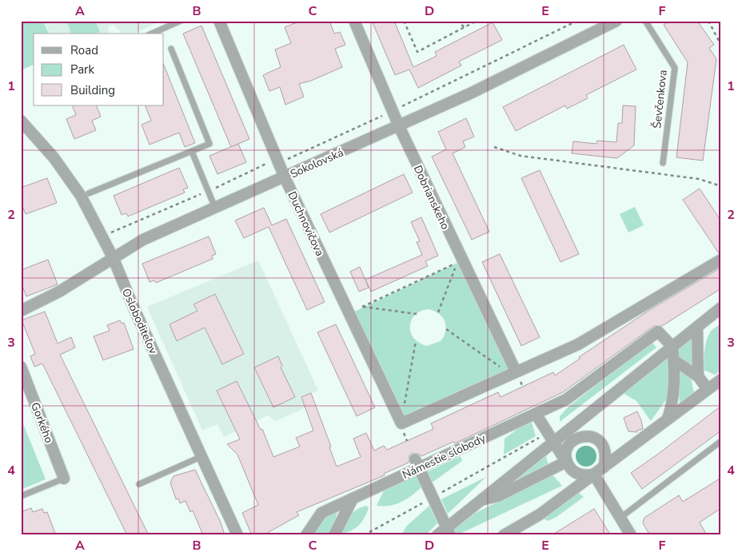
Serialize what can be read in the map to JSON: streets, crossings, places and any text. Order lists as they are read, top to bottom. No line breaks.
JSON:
{"streets":{"street":["Sokolovská","Dobrianskeho","Duchnovičova","Osloboditeľov","Gorkého","Námestie slobody"],"lane":["Ševčenkova"]},"crossings":[["Sokolovská","Dobrianskeho"],["Sokolovská","Duchnovičova"],["Sokolovská","Osloboditeľov"]],"legend":["Road","Park","Building"],"grid":{"columns":["A","B","C","D","E","F"],"rows":["1","2","3","4"]}}
